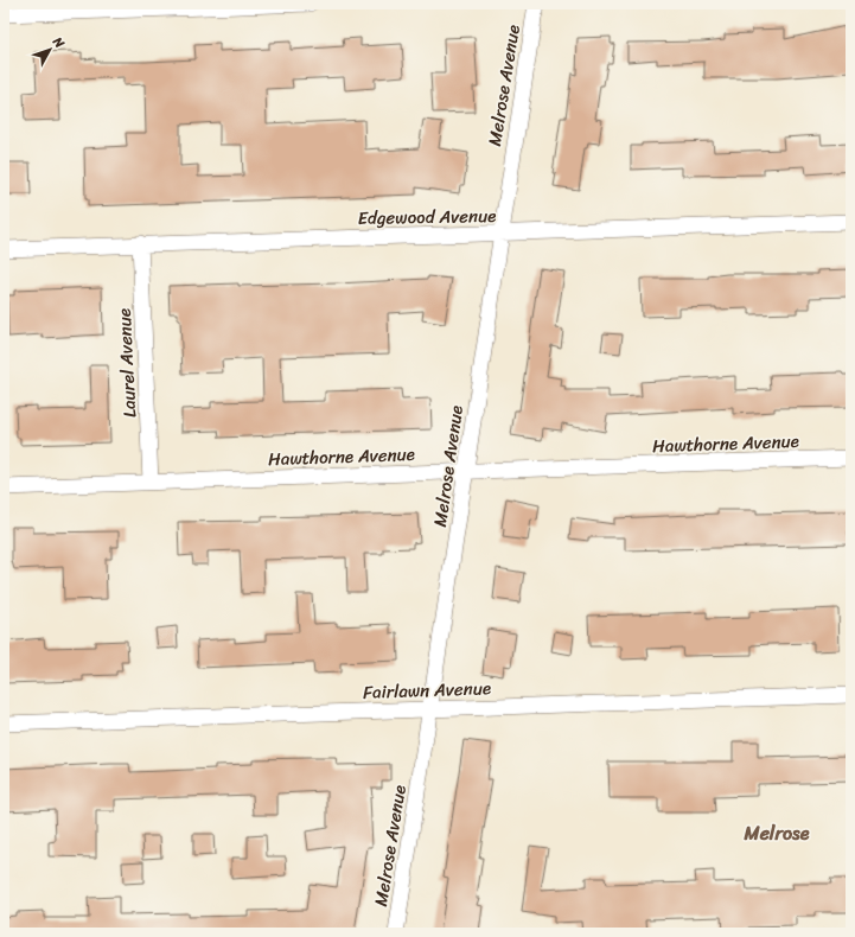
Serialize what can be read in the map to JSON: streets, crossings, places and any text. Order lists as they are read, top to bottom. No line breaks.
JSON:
{"streets":{"street":["Melrose Avenue","Edgewood Avenue","Laurel Avenue","Hawthorne Avenue","Fairlawn Avenue"]},"crossings":[["Melrose Avenue","Edgewood Avenue"],["Melrose Avenue","Hawthorne Avenue"],["Melrose Avenue","Fairlawn Avenue"],["Edgewood Avenue","Laurel Avenue"],["Laurel Avenue","Hawthorne Avenue"]],"districts":["Melrose"],"north":"top right"}
